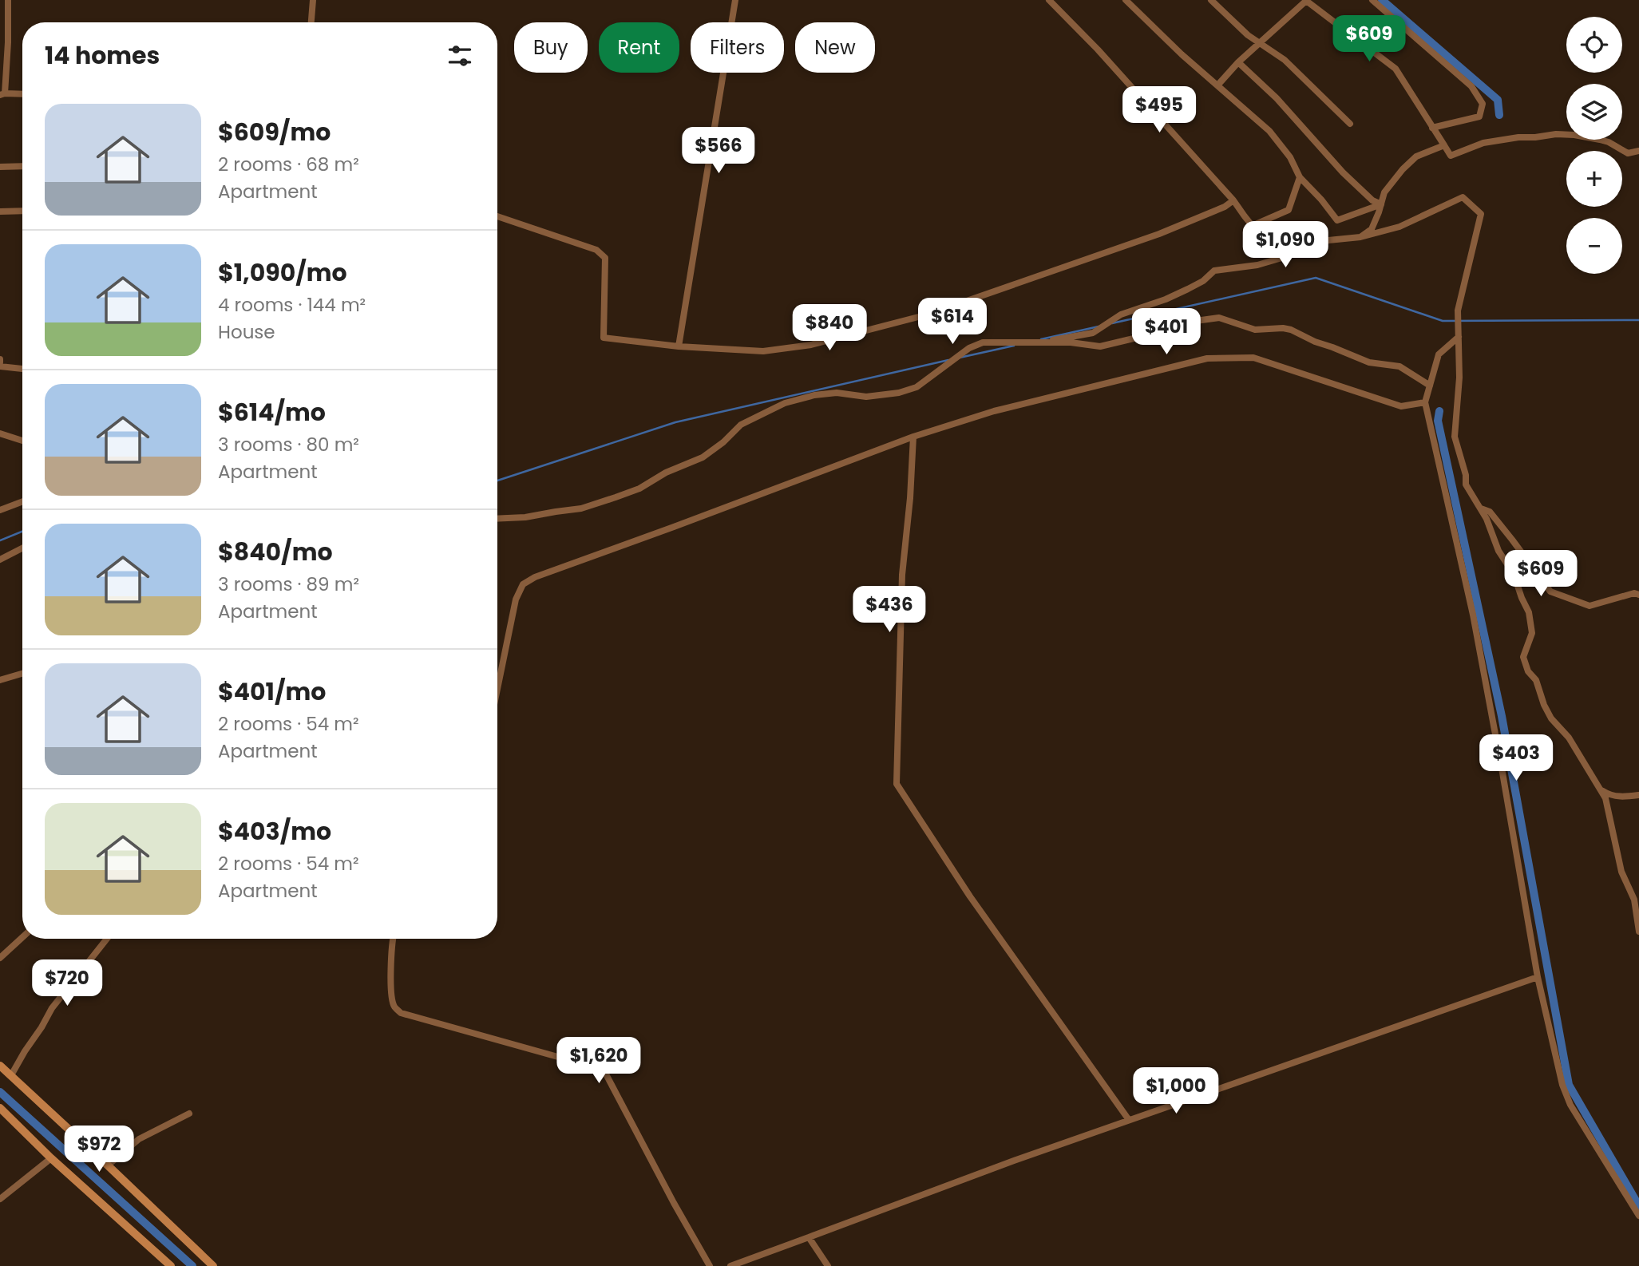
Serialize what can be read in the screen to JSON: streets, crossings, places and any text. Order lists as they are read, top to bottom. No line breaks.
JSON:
{"page":{"price":["$609","$495","$566","$1,090","$614","$840","$401","$609","$436","$403","$720","$1,620","$1,000","$972"],"map_buttons":["+","−"],"chip":["Buy","Rent","Filters","New"],"heading":"14 homes","list":[{"name":"$609/mo","note":"2 rooms · 68 m² · Apartment"},{"name":"$1,090/mo","note":"4 rooms · 144 m² · House"},{"name":"$614/mo","note":"3 rooms · 80 m² · Apartment"},{"name":"$840/mo","note":"3 rooms · 89 m² · Apartment"},{"name":"$401/mo","note":"2 rooms · 54 m² · Apartment"},{"name":"$403/mo","note":"2 rooms · 54 m² · Apartment"}]}}
